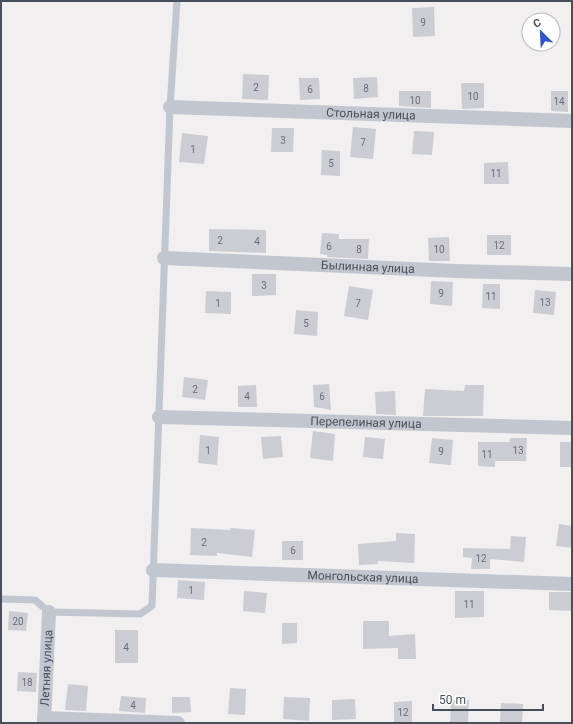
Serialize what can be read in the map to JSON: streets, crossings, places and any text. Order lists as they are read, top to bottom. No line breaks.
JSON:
{"streets":{"street":["Стольная улица","Былинная улица","Перепелиная улица","Монгольская улица","Летняя улица"]},"house_numbers":["9","2","8","6","10","10","14","3","7","1","5","11","2","4","12","6","8","10","3","9","11","13","1","7","5","2","4","6","1","13","9","11","2","6","12","1","11","20","4","18","4","12"],"scale_bar":"50 m","north":"top left"}
